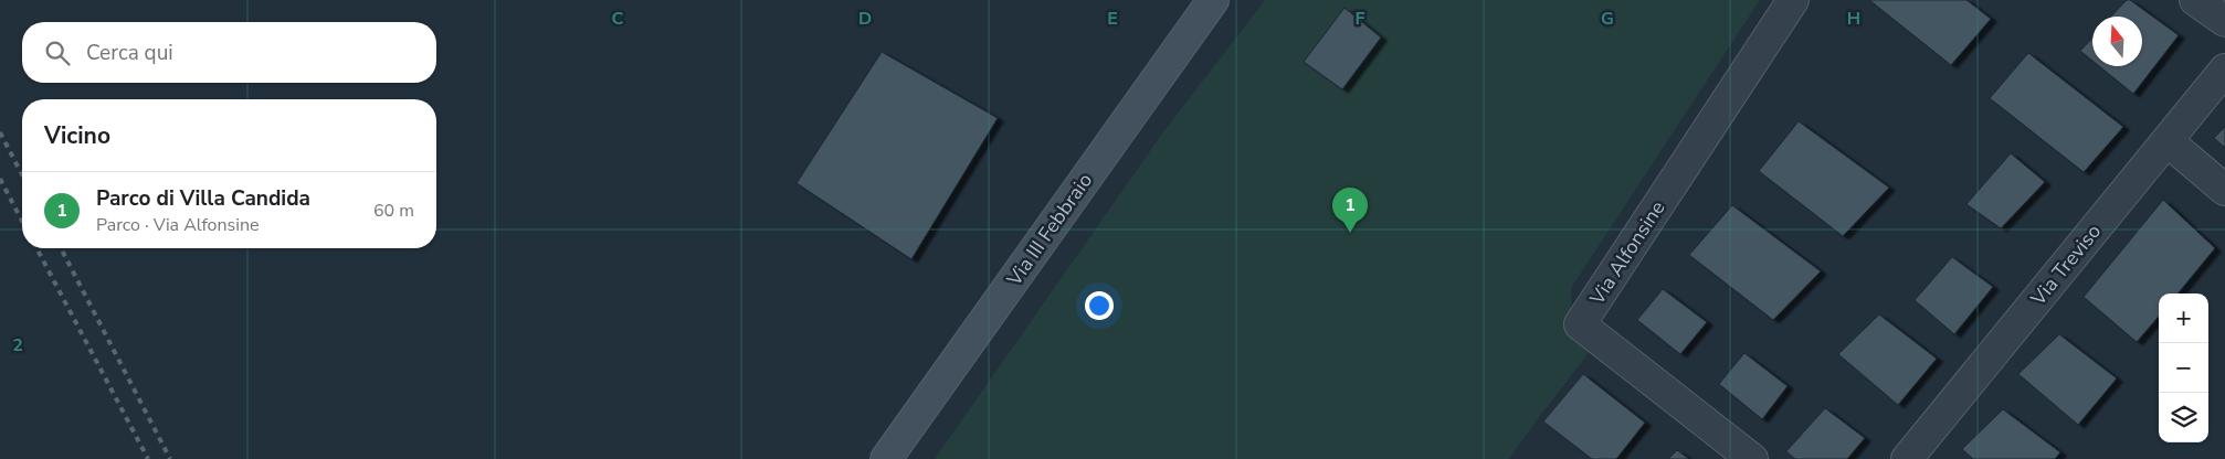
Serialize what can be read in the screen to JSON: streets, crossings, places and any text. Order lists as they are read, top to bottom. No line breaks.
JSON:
{"streets":{"main road":["Via III Febbraio"],"street":["Via Alfonsine","Via Treviso"]},"north":"top","page":{"search":"Cerca qui","heading":"Vicino","list":[{"mark":"1","name":"Parco di Villa Candida","note":"Parco · Via Alfonsine","value":"60 m"}],"pins":"1","map_buttons":["+","−"]},"grid":{"columns":["C","D","E","F","G","H"],"rows":["2"]}}
